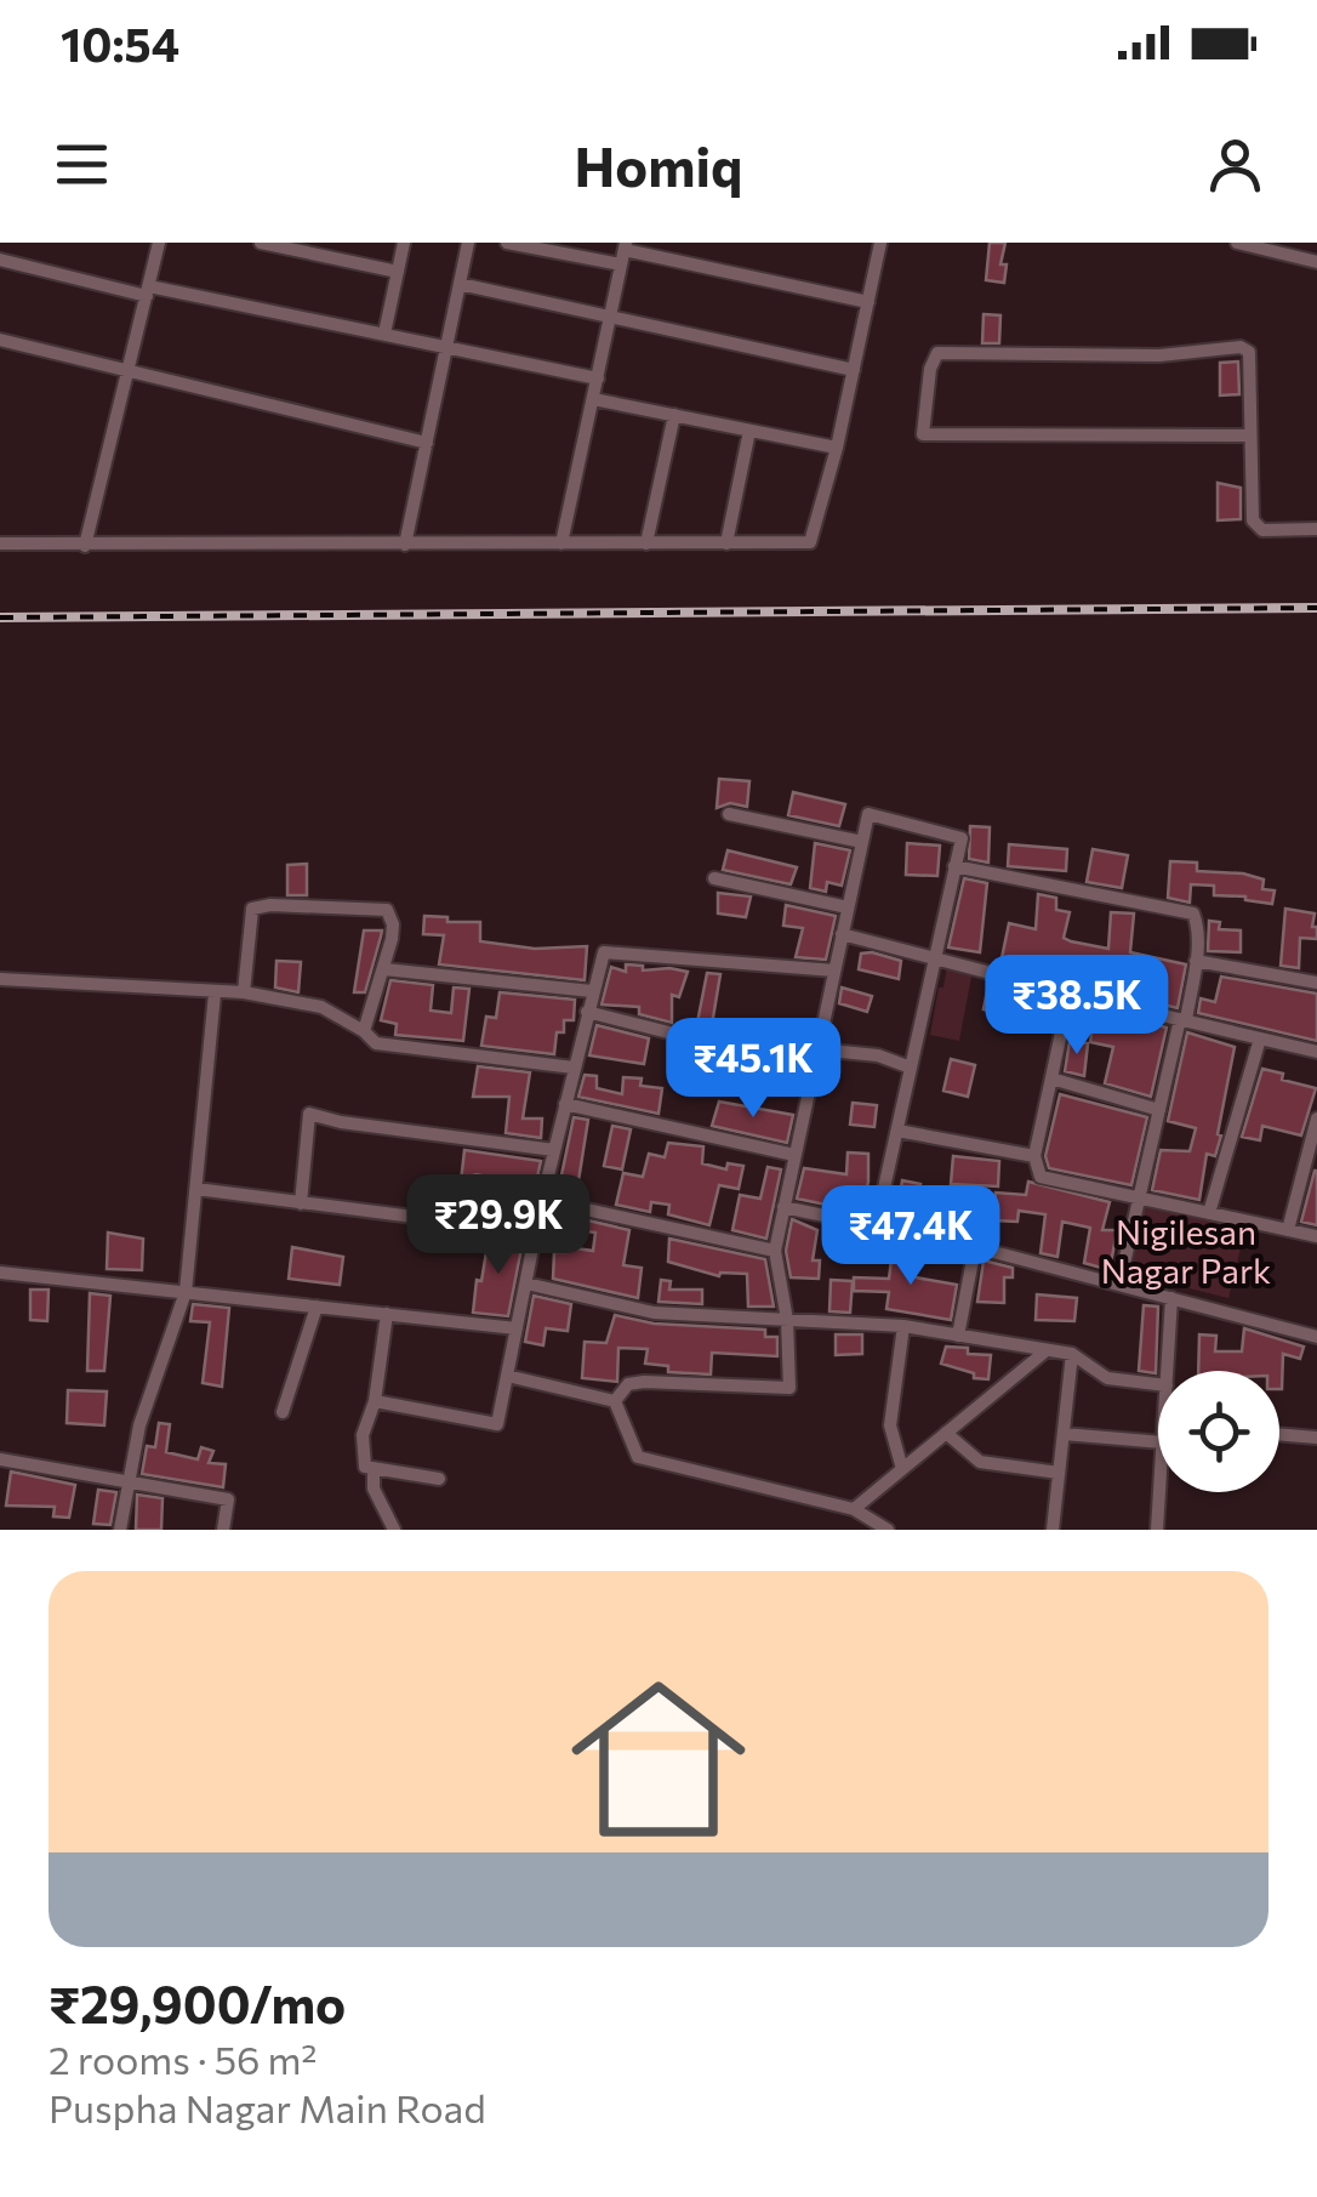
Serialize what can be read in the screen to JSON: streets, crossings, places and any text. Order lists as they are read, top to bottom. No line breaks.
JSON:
{"parks":["Nigilesan Nagar Park"],"page":{"status":"10:54","header":"Homiq","price":["₹38.5K","₹45.1K","₹29.9K","₹47.4K"],"list":[{"name":"₹29,900/mo","note":"2 rooms · 56 m² · Puspha Nagar Main Road"}]}}
